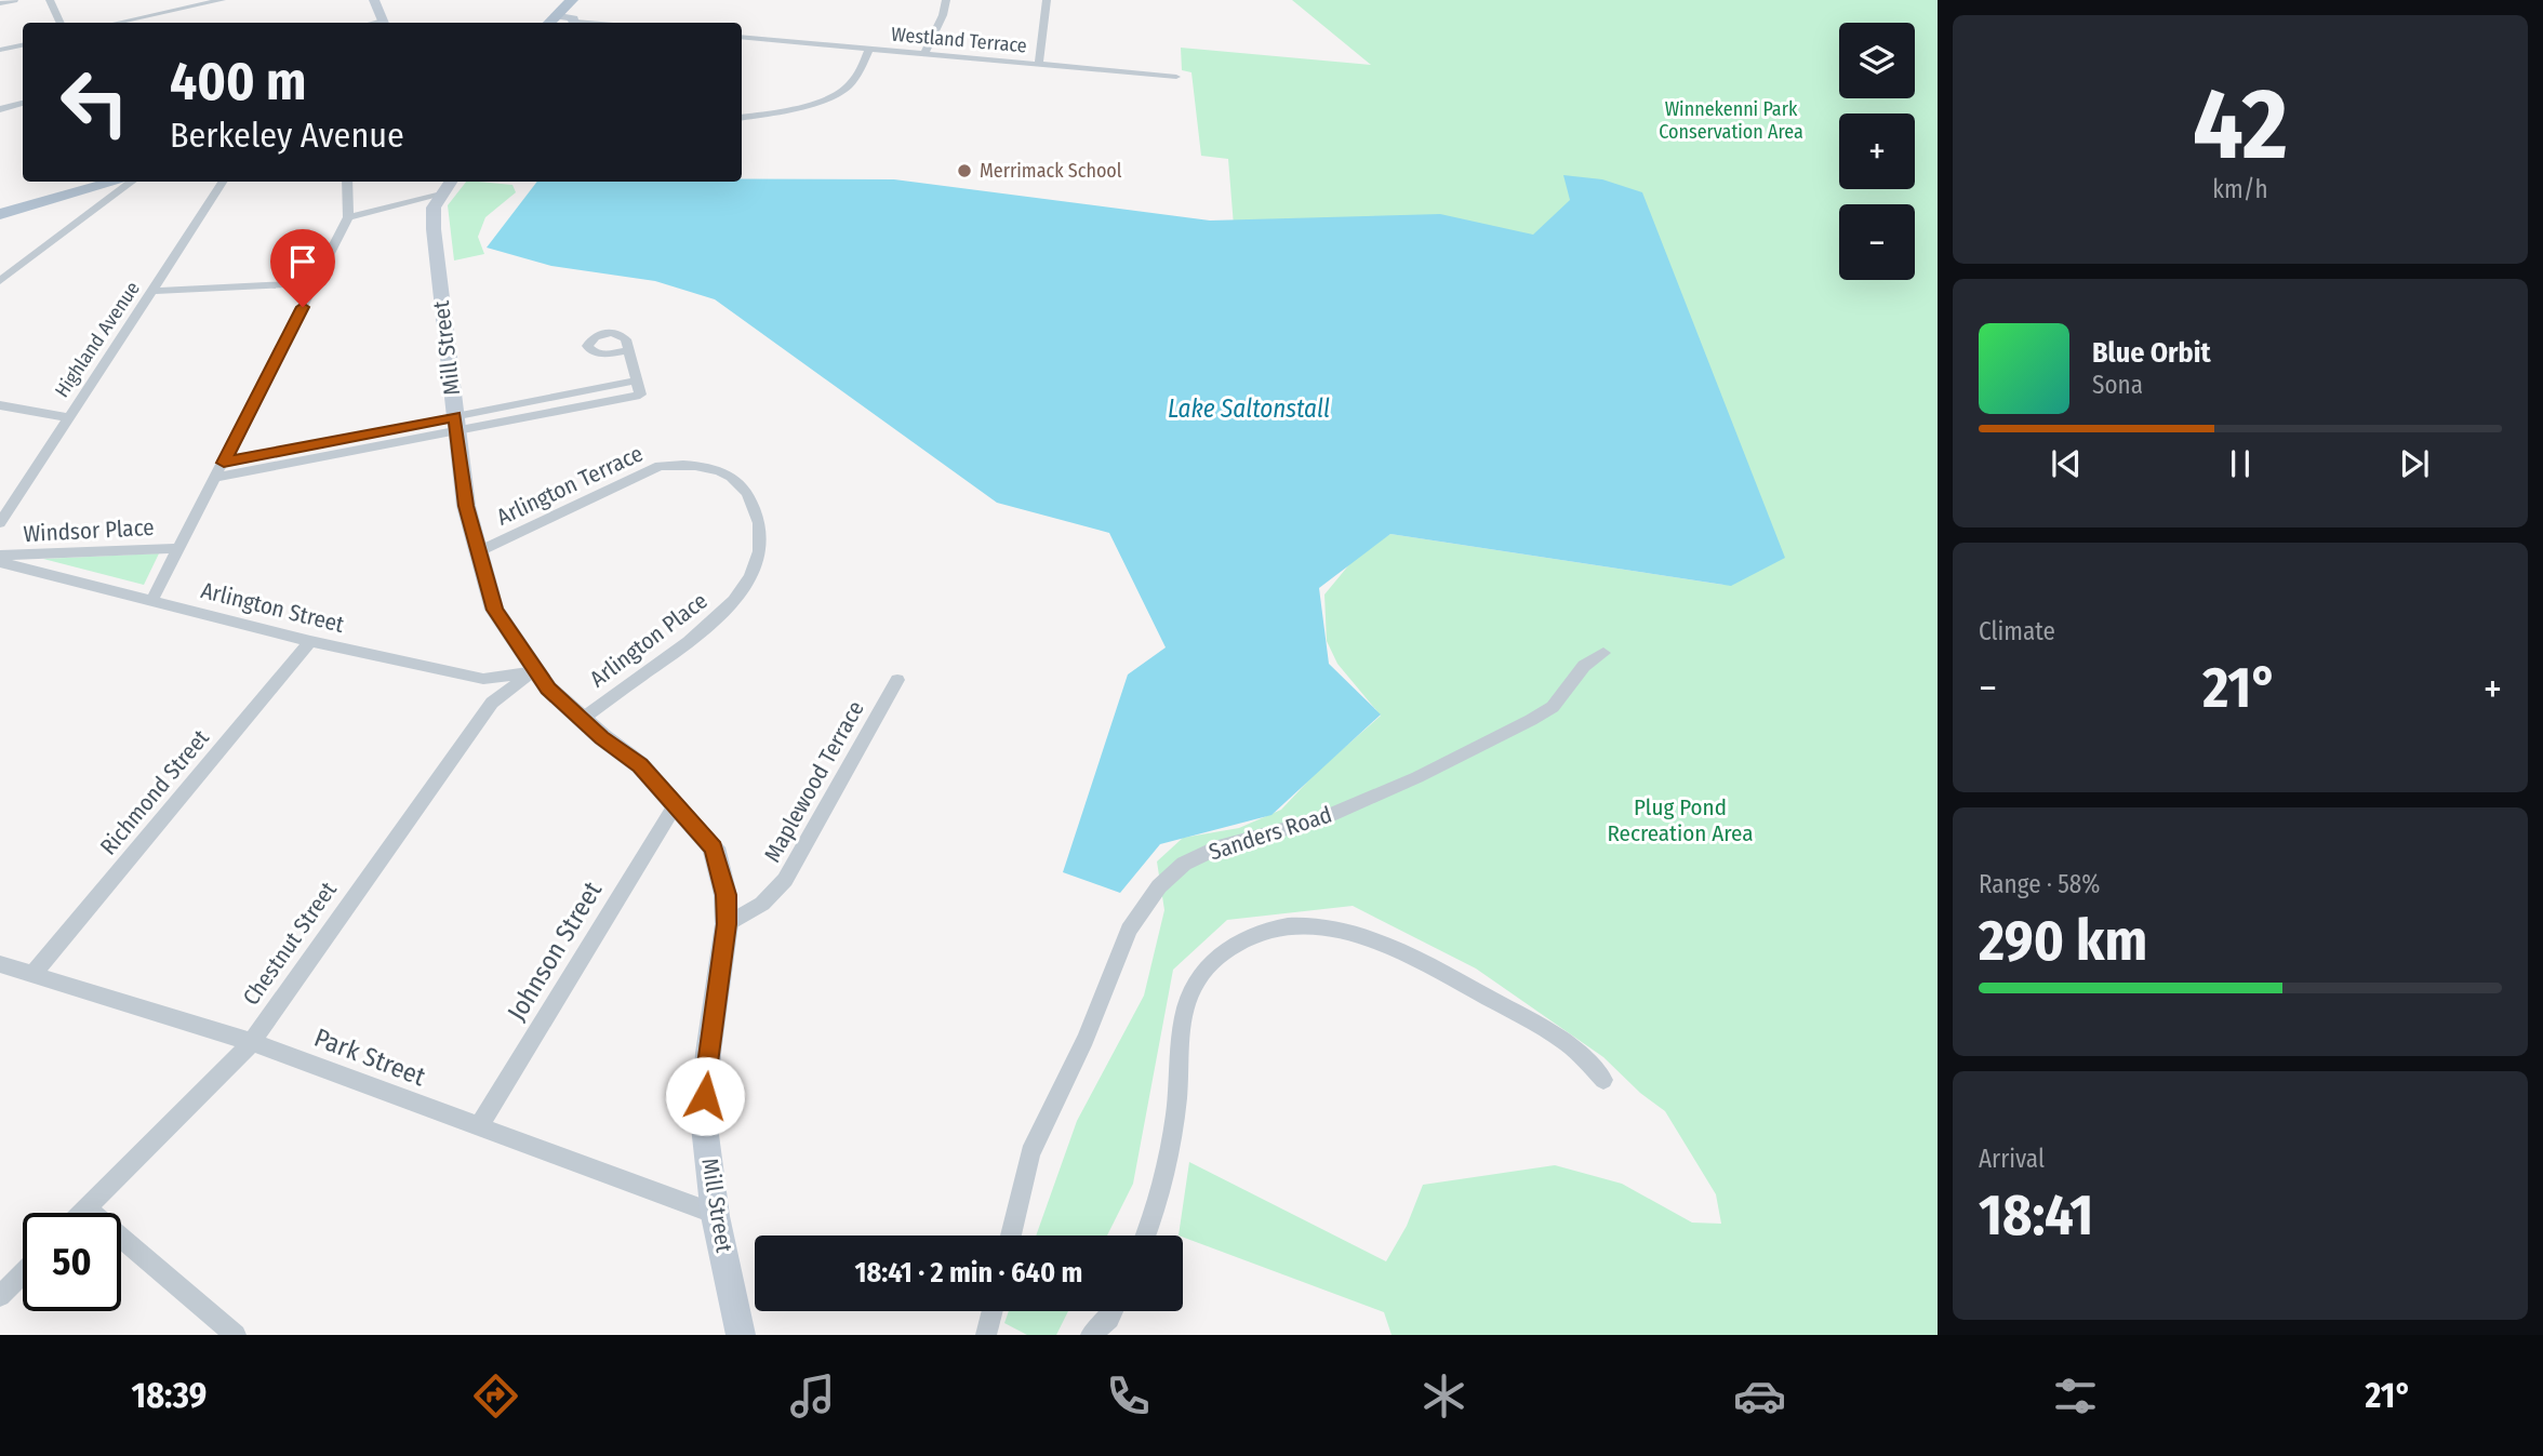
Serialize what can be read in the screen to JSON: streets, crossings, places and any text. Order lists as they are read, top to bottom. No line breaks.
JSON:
{"streets":{"main road":["Mill Street"],"street":["Westland Terrace","Highland Avenue","Arlington Terrace","Windsor Place","Arlington Street","Arlington Place","Maplewood Terrace","Richmond Street","Sanders Road","Chestnut Street","Johnson Street","Park Street"]},"crossings":[["Mill Street","Arlington Terrace"],["Mill Street","Arlington Street"],["Mill Street","Arlington Place"],["Mill Street","Maplewood Terrace"],["Mill Street","Chestnut Street"],["Mill Street","Johnson Street"],["Mill Street","Park Street"],["Arlington Terrace","Arlington Place"],["Arlington Street","Richmond Street"],["Arlington Street","Chestnut Street"],["Richmond Street","Park Street"],["Chestnut Street","Park Street"],["Johnson Street","Park Street"]],"water":["Lake Saltonstall"],"parks":["Winnekenni Park Conservation Area","Plug Pond Recreation Area"],"places":["Merrimack School"],"page":{"tile":[["42","km/h"],"Climate",["Range · 58%","290 km"],["Arrival","18:41"]],"map_buttons":["+","−"],"turn":["400 m","Berkeley Avenue"],"song":["Blue Orbit","Sona"],"heat":["−","21°","+"],"limit":"50","trip":"18:41 · 2 min · 640 m","tabs":["18:39","21°"]}}
